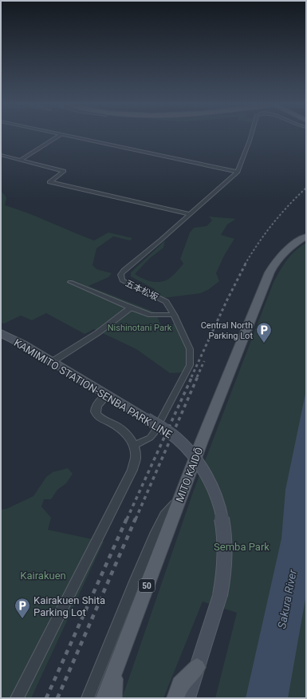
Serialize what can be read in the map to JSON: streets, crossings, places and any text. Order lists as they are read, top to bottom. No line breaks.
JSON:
{"streets":{"main road":["KAMIMITO STATION-SENBA PARK LINE","MITO KAIDŌ","50"],"street":["五本松坂"]},"water":["Sakura River"],"parks":["Nishinotani Park","Semba Park","Kairakuen"],"places":{"parking":["Central North Parking Lot","Kairakuen Shita Parking Lot"]}}
